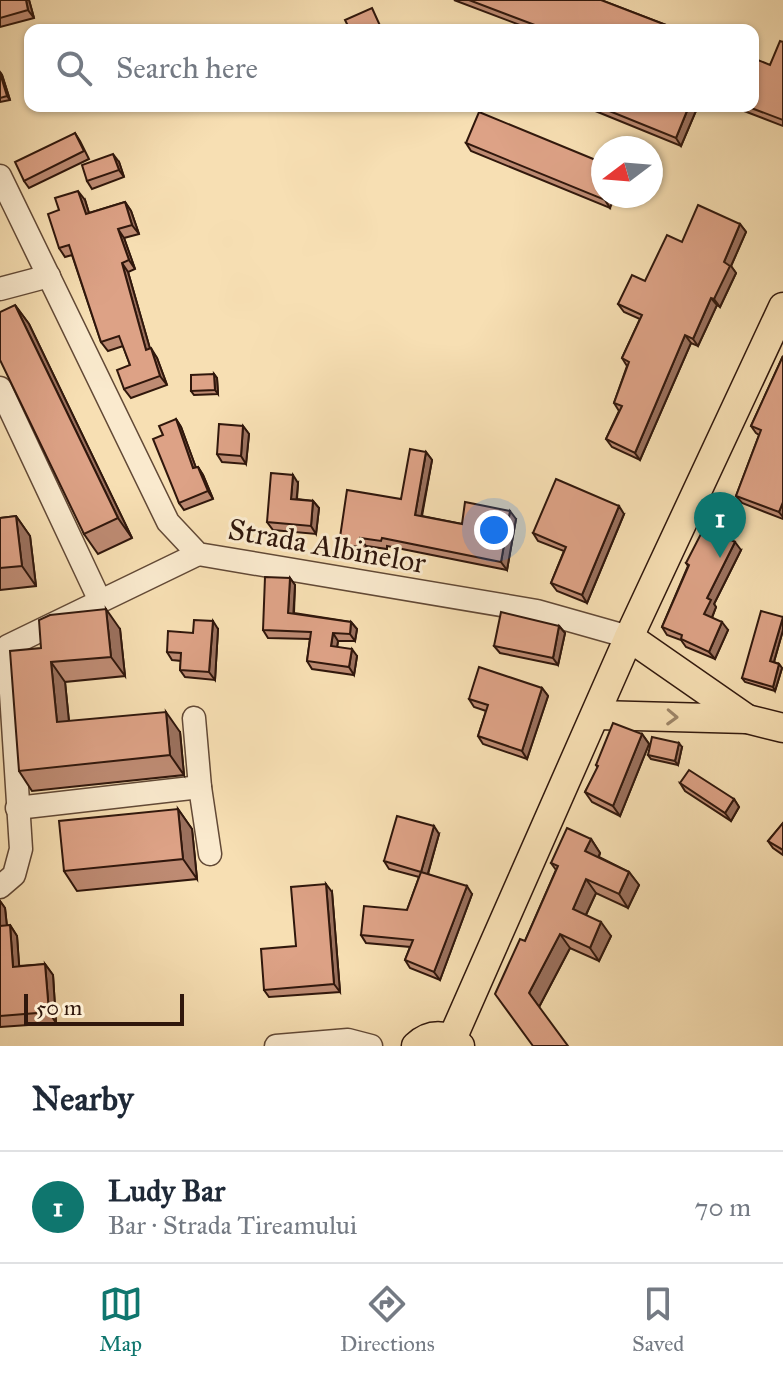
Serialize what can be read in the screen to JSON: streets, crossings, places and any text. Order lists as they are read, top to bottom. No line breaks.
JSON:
{"streets":{"street":["Strada Albinelor"]},"scale_bar":"50 m","north":"left","page":{"search":"Search here","pins":"1","scale":"50 m","heading":"Nearby","list":[{"mark":"1","name":"Ludy Bar","note":"Bar · Strada Tireamului","value":"70 m"}],"nav":["Map","Directions","Saved"]}}
